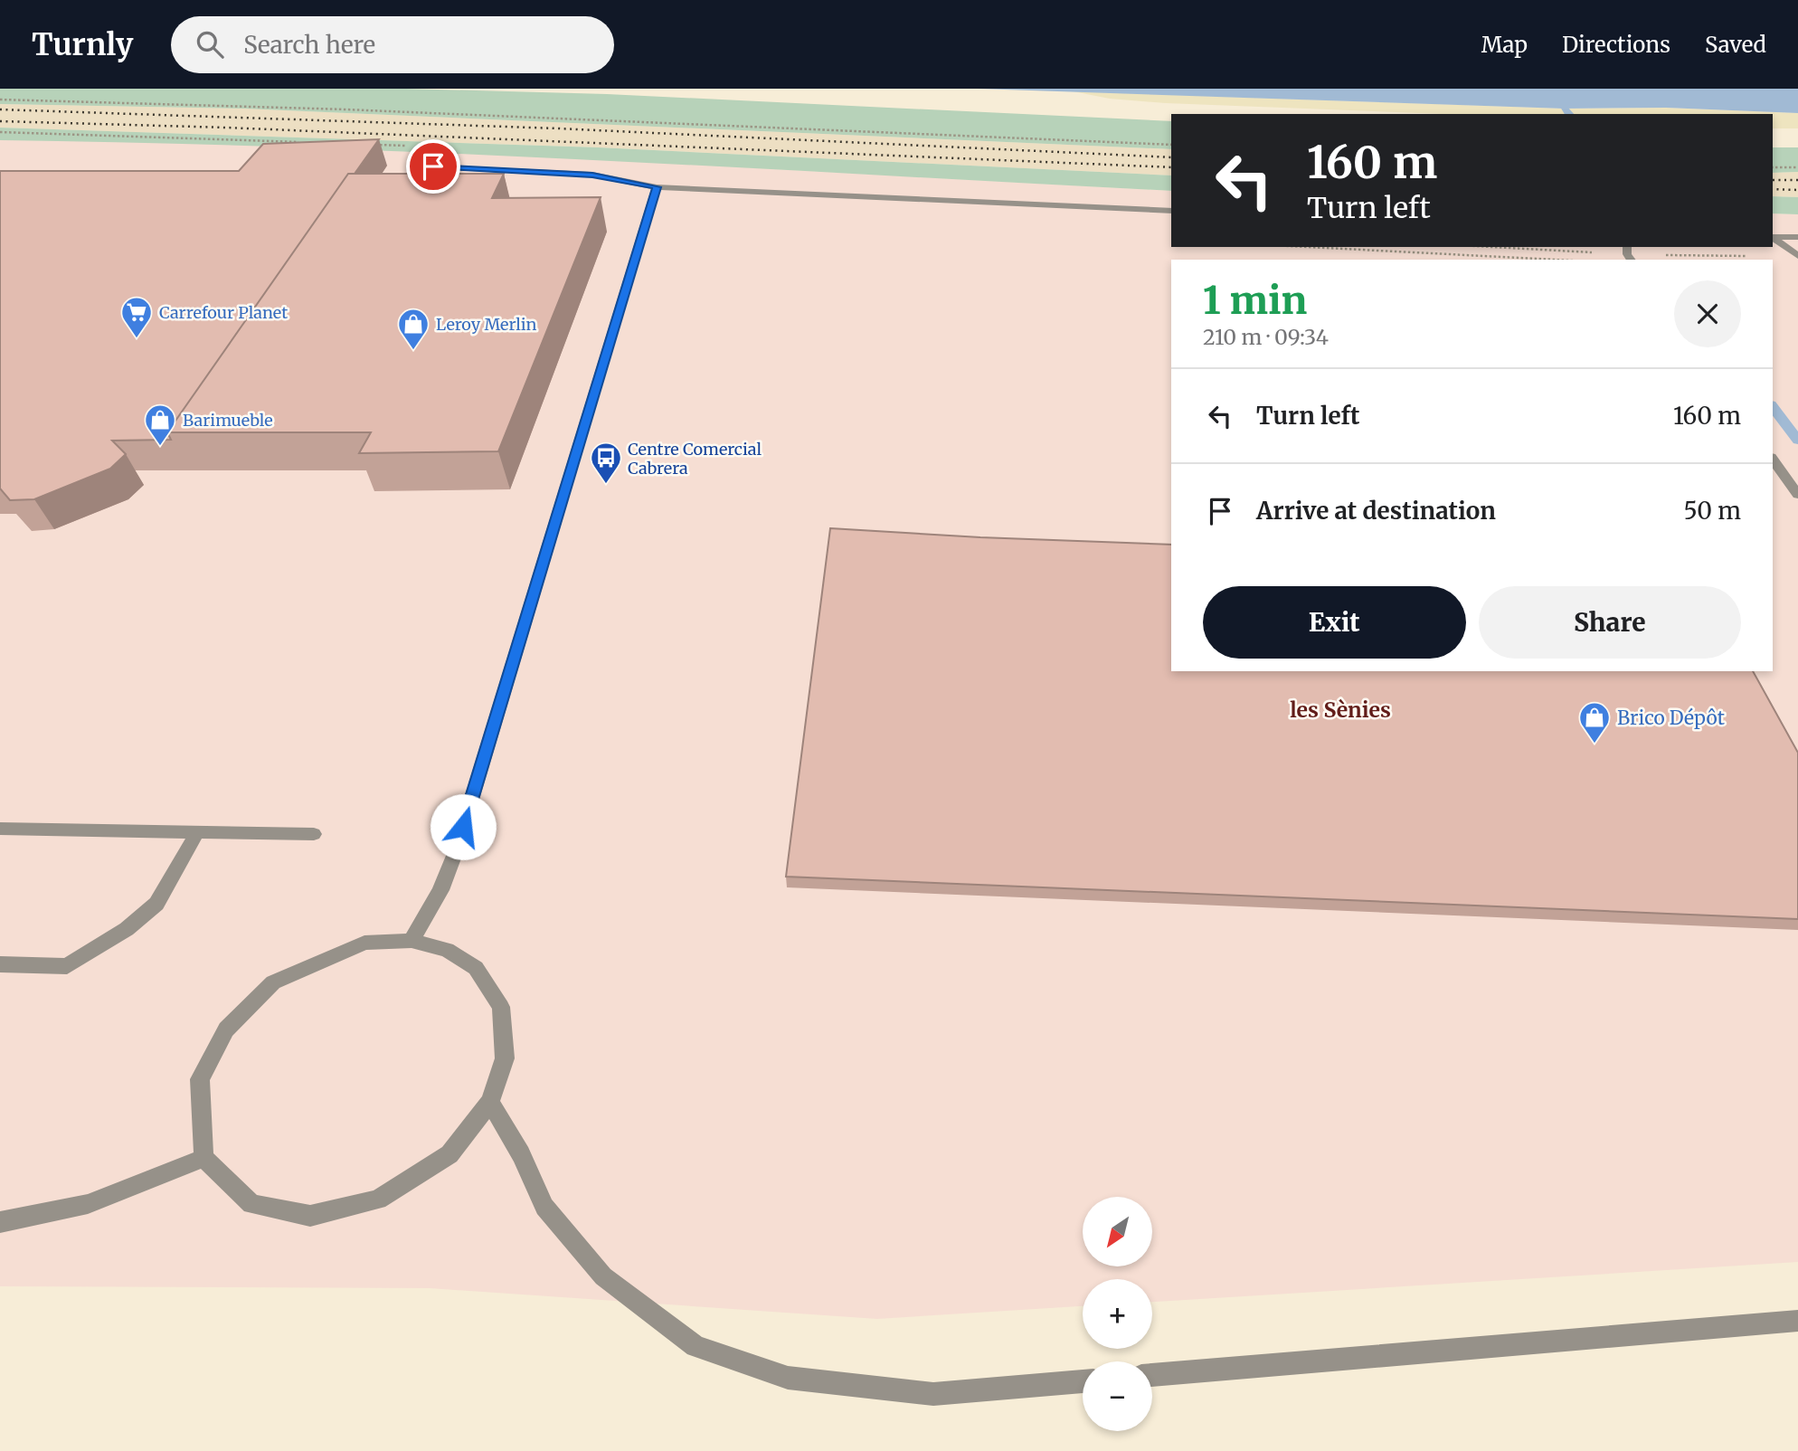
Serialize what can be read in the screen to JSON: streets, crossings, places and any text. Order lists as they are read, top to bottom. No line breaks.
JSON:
{"districts":["les Sènies"],"places":{"supermarket":["Carrefour Planet"],"shop":["Leroy Merlin","Barimueble","Brico Dépôt"],"bus stop":["Centre Comercial Cabrera"]},"north":"bottom left","page":{"header":"Turnly","search":"Search here","nav":["Map","Directions","Saved"],"turn":["160 m","Turn left"],"heading":["1 min","210 m · 09:34"],"list":[{"name":"Turn left","value":"160 m"},{"name":"Arrive at destination","value":"50 m"}],"buttons":["Exit","Share"],"map_buttons":["+","−"]}}
